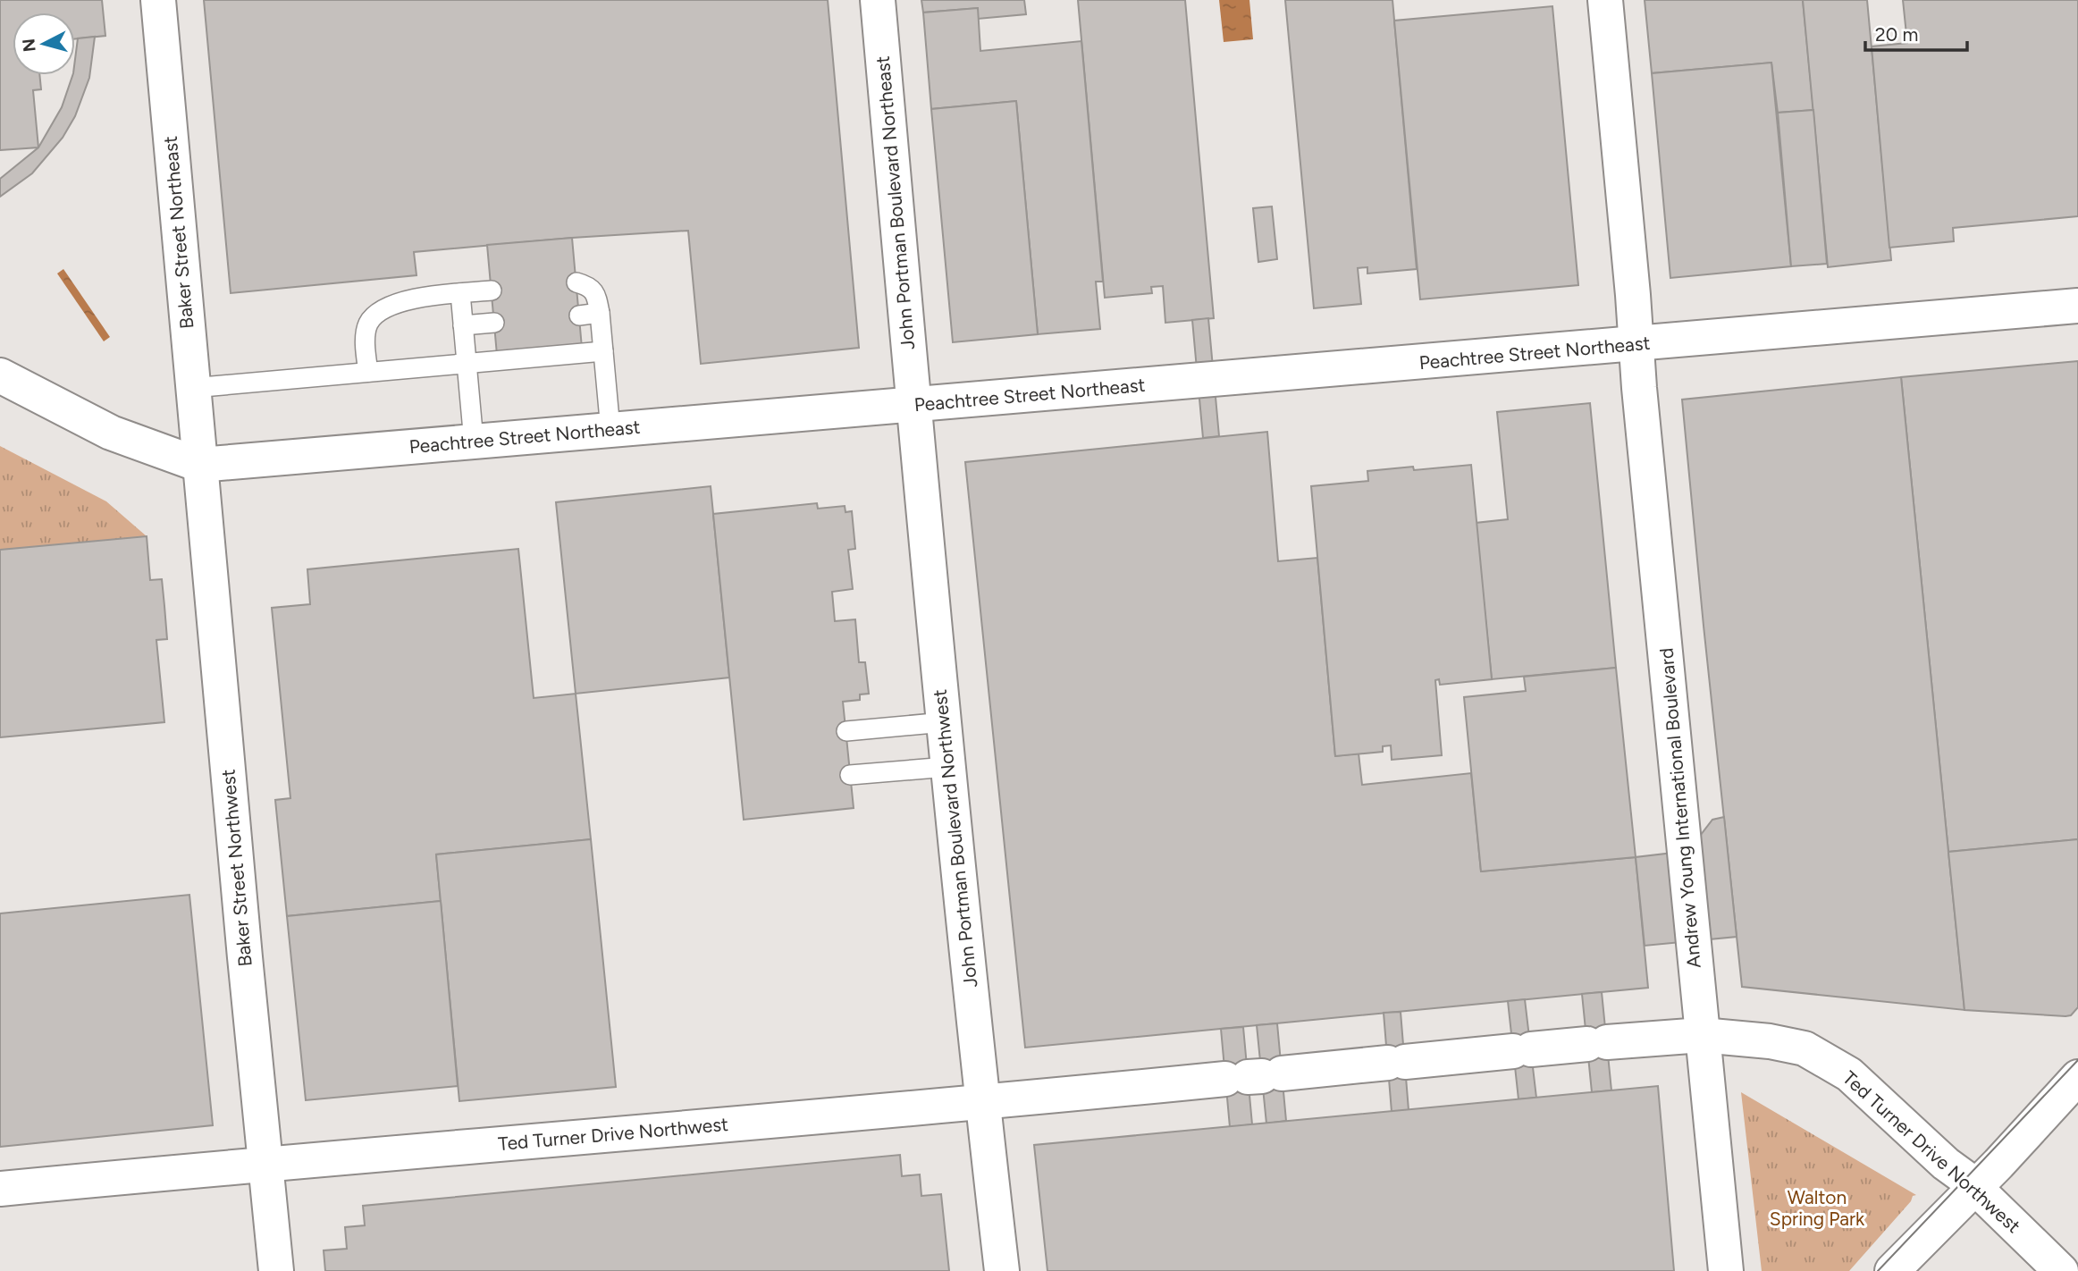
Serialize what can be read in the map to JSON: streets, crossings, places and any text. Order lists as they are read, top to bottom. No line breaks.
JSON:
{"streets":{"street":["John Portman Boulevard Northeast","Baker Street Northeast","Peachtree Street Northeast","Andrew Young International Boulevard","John Portman Boulevard Northwest","Baker Street Northwest","Ted Turner Drive Northwest"]},"crossings":[["John Portman Boulevard Northeast","Peachtree Street Northeast"],["John Portman Boulevard Northeast","John Portman Boulevard Northwest"],["Baker Street Northeast","Peachtree Street Northeast"],["Baker Street Northeast","Baker Street Northwest"],["Peachtree Street Northeast","Andrew Young International Boulevard"],["Peachtree Street Northeast","John Portman Boulevard Northwest"],["Peachtree Street Northeast","Baker Street Northwest"],["Andrew Young International Boulevard","Ted Turner Drive Northwest"],["John Portman Boulevard Northwest","Ted Turner Drive Northwest"],["Baker Street Northwest","Ted Turner Drive Northwest"]],"parks":["Walton Spring Park"],"scale_bar":"20 m","north":"left"}
